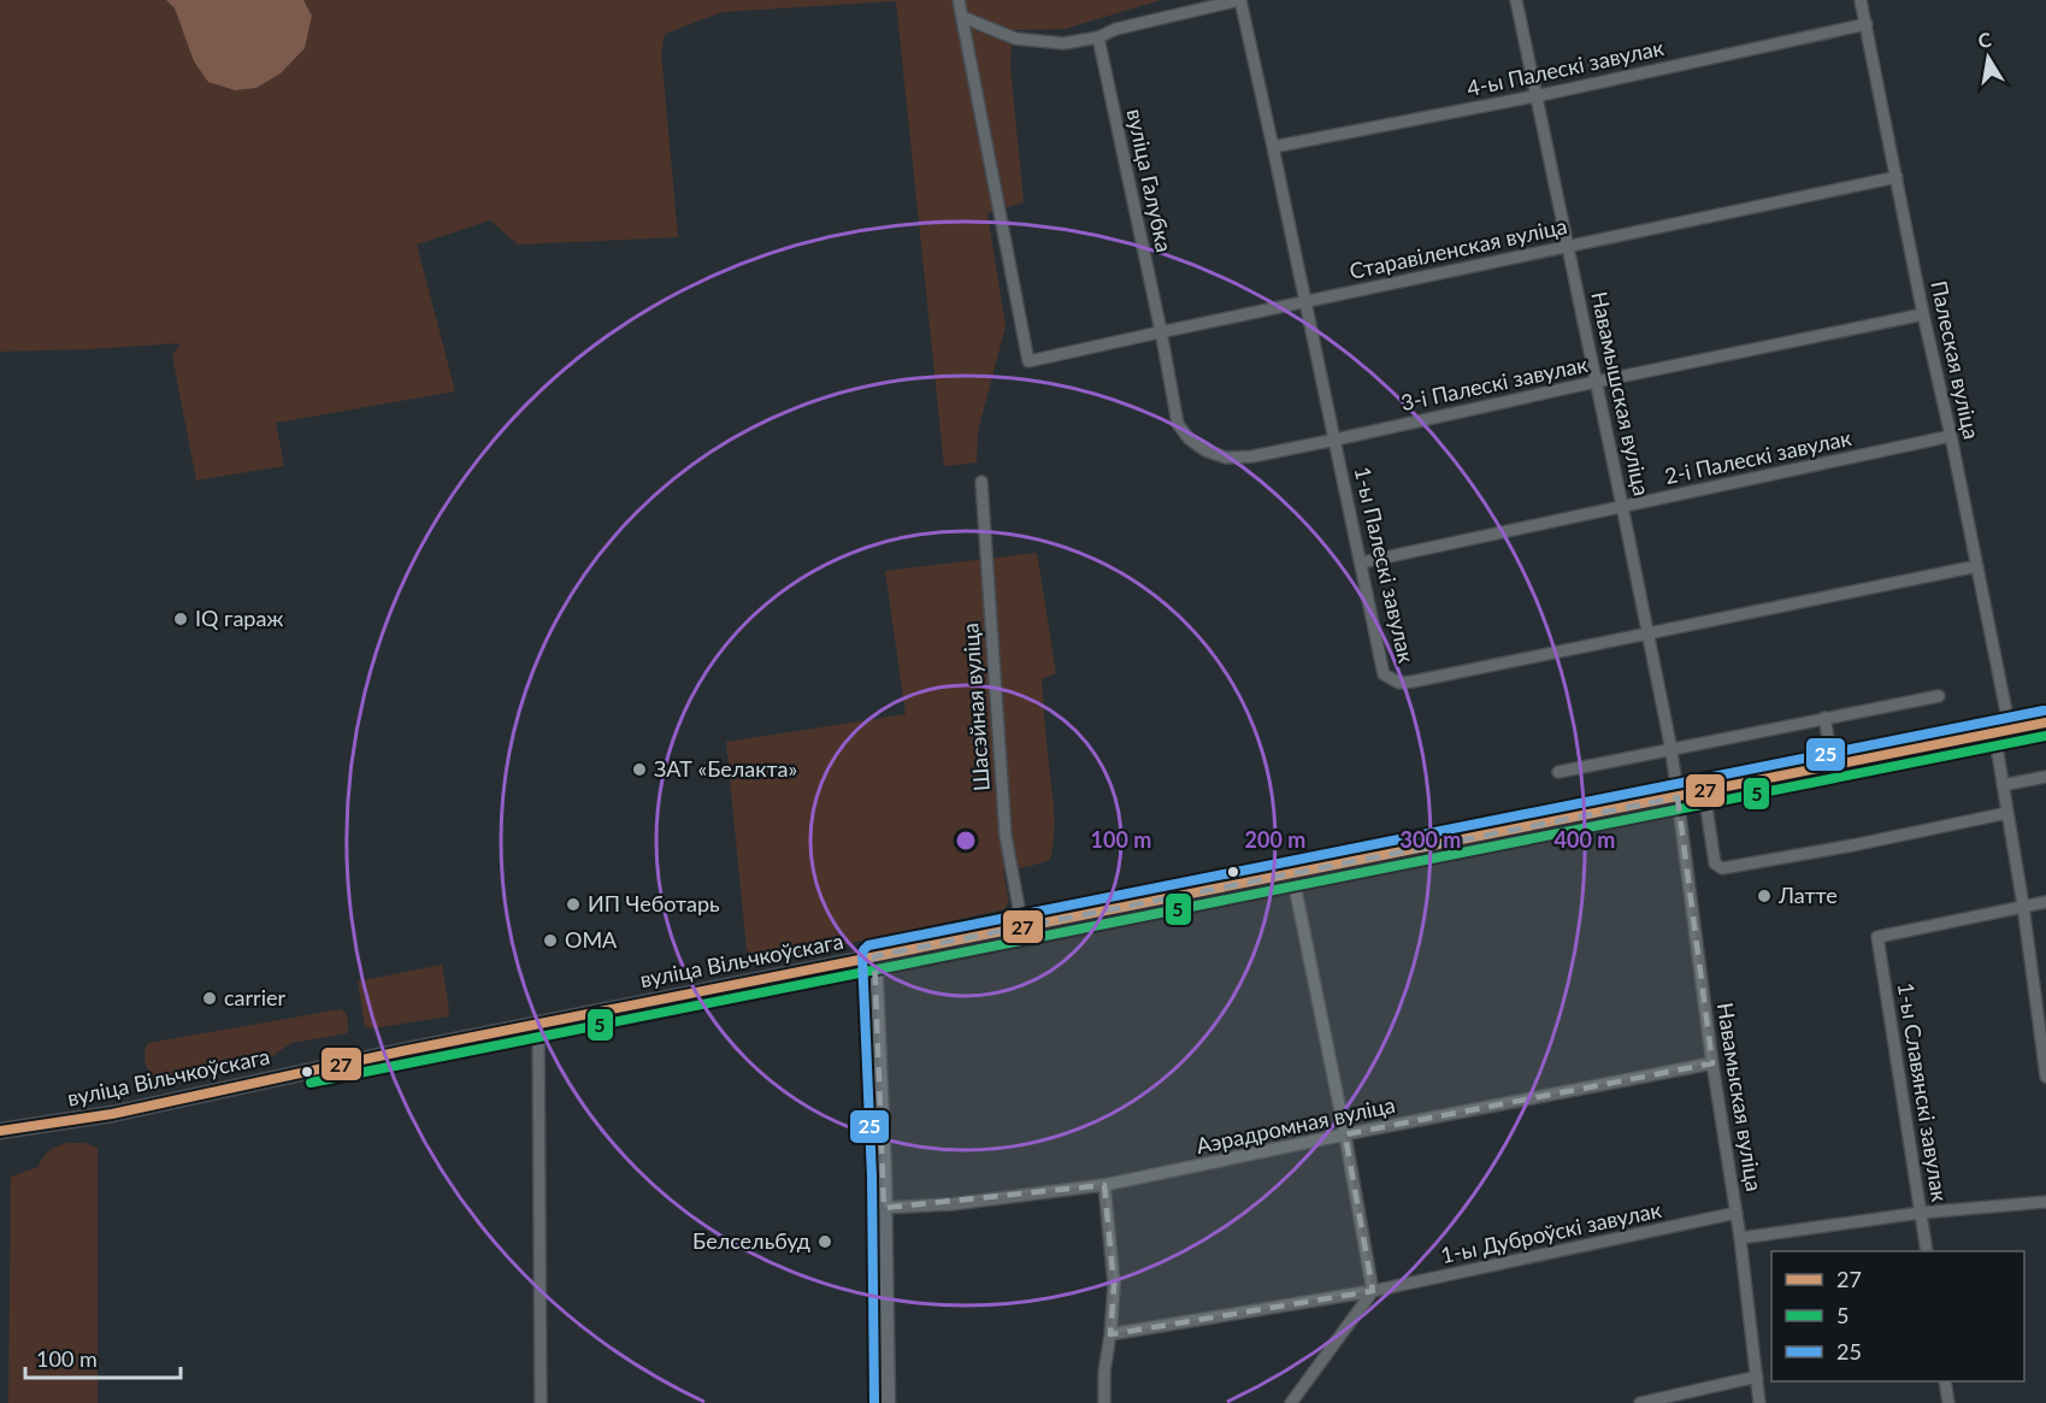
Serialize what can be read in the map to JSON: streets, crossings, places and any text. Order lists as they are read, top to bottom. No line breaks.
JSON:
{"streets":{"main road":["вуліца Вільчкоўскага"],"street":["4-ы Палескі завулак","вуліца Галубка","Старавіленская вуліца","Палеская вуліца","3-і Палескі завулак","Навамышская вуліца","2-і Палескі завулак","1-ы Палескі завулак","Шасэйная вуліца","1-ы Славянскі завулак","Навамыская вуліца","Аэрадромная вуліца","1-ы Дуброўскі завулак"]},"crossings":[["4-ы Палескі завулак","Палеская вуліца"],["4-ы Палескі завулак","Навамышская вуліца"],["4-ы Палескі завулак","1-ы Палескі завулак"],["вуліца Галубка","Старавіленская вуліца"],["вуліца Галубка","3-і Палескі завулак"],["Старавіленская вуліца","Палеская вуліца"],["Старавіленская вуліца","3-і Палескі завулак"],["Старавіленская вуліца","Навамышская вуліца"],["Старавіленская вуліца","1-ы Палескі завулак"],["Палеская вуліца","3-і Палескі завулак"],["Палеская вуліца","2-і Палескі завулак"],["Палеская вуліца","1-ы Палескі завулак"],["Палеская вуліца","вуліца Вільчкоўскага"],["Палеская вуліца","1-ы Славянскі завулак"],["3-і Палескі завулак","Навамышская вуліца"],["3-і Палескі завулак","1-ы Палескі завулак"],["Навамышская вуліца","2-і Палескі завулак"],["Навамышская вуліца","1-ы Палескі завулак"],["Навамышская вуліца","вуліца Вільчкоўскага"],["Навамышская вуліца","Навамыская вуліца"],["2-і Палескі завулак","1-ы Палескі завулак"],["Шасэйная вуліца","вуліца Вільчкоўскага"],["вуліца Вільчкоўскага","Навамыская вуліца"],["Навамыская вуліца","Аэрадромная вуліца"],["Навамыская вуліца","1-ы Дуброўскі завулак"]],"places":["IQ гараж","ЗАТ «Белакта»","Латте","ИП Чеботарь","ОМА","carrier","Белсельбуд"],"lines":["transit line 25","transit line 27","transit line 5"],"legend":["27","5","25"],"scale_bar":"100 m","north":"top","rings":["100 m","200 m","300 m","400 m"]}
